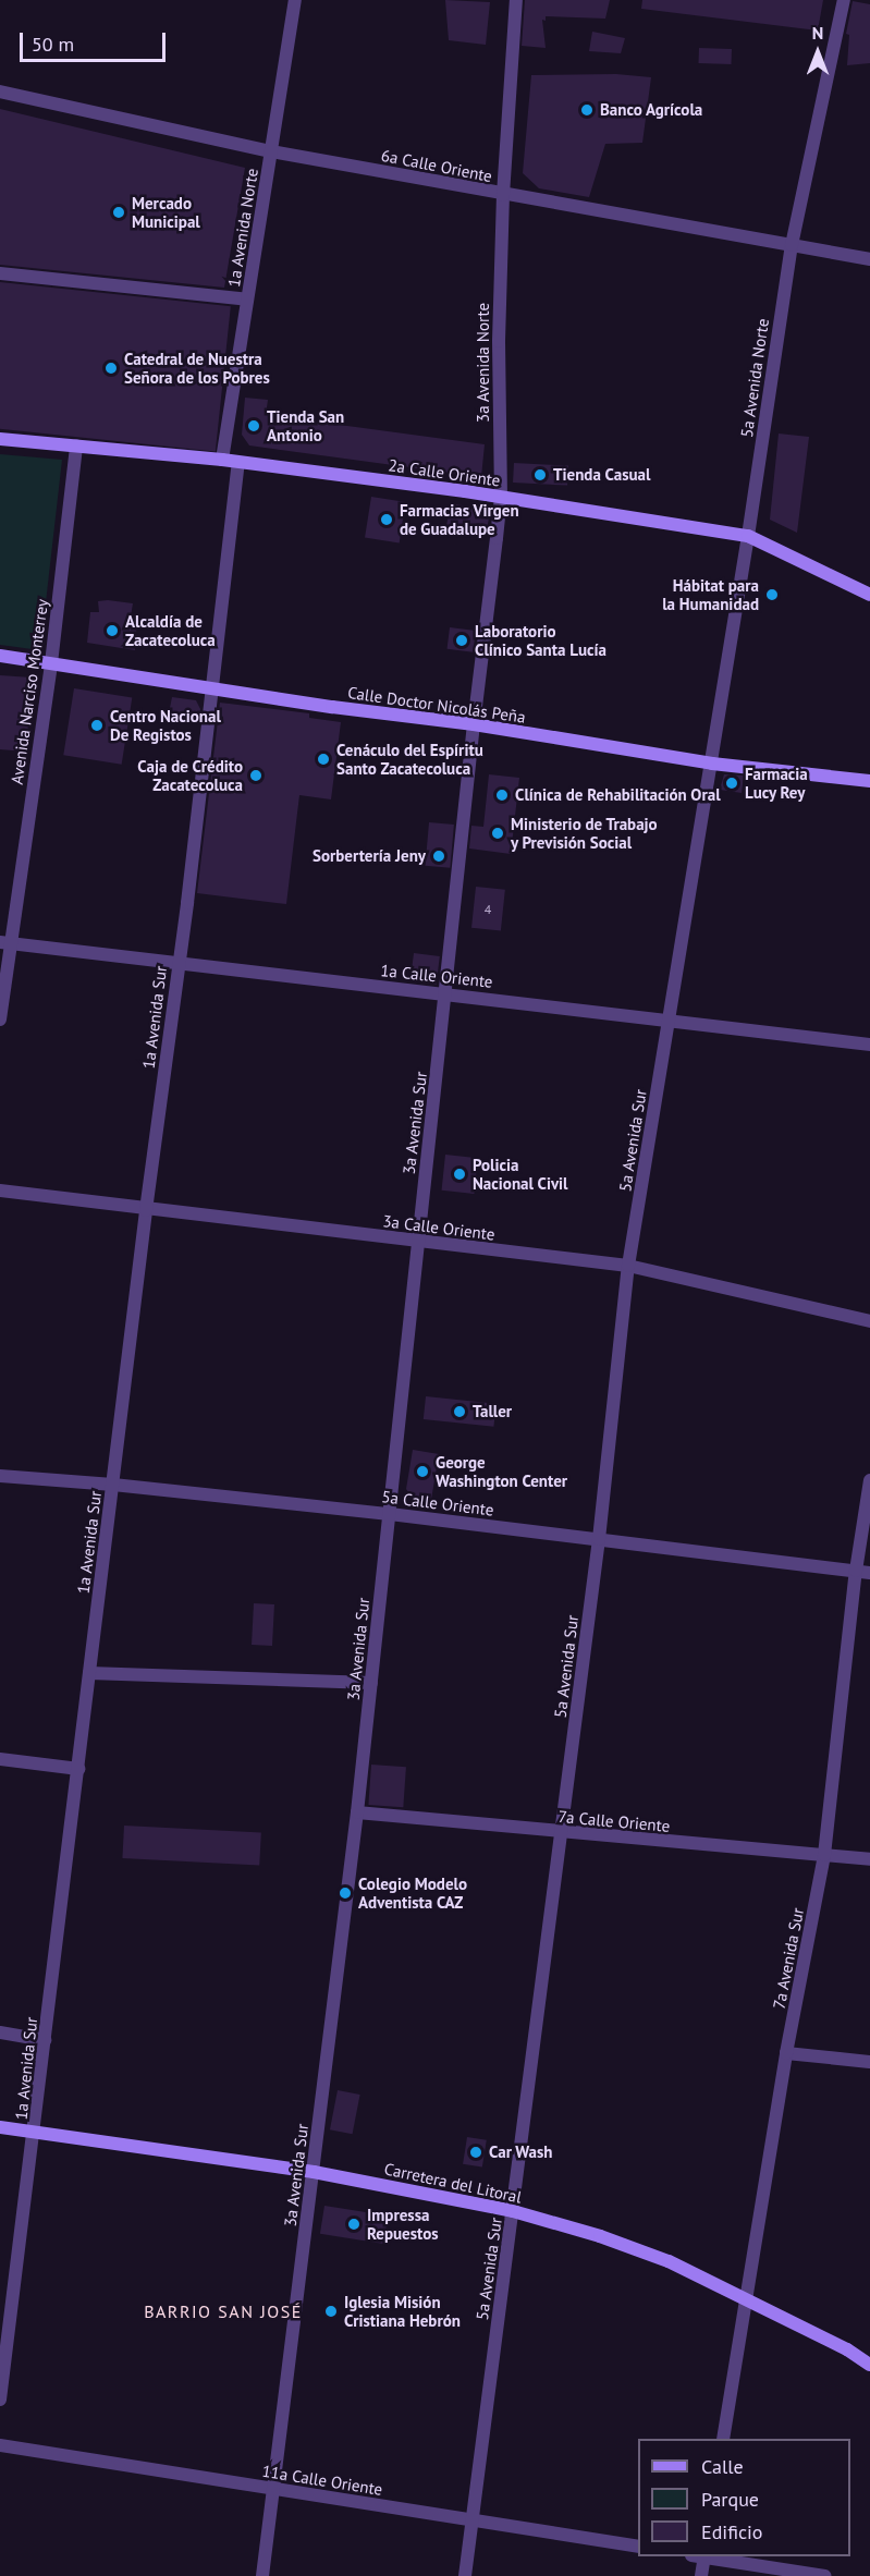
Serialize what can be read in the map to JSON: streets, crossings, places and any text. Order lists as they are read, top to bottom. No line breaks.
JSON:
{"streets":{"main road":["2a Calle Oriente","Calle Doctor Nicolás Peña","Carretera del Litoral"],"street":["6a Calle Oriente","1a Avenida Norte","3a Avenida Norte","5a Avenida Norte","Avenida Narciso Monterrey","1a Calle Oriente","1a Avenida Sur","3a Avenida Sur","5a Avenida Sur","3a Calle Oriente","5a Calle Oriente","7a Calle Oriente","7a Avenida Sur","11a Calle Oriente"]},"crossings":[["6a Calle Oriente","1a Avenida Norte"],["6a Calle Oriente","3a Avenida Norte"],["6a Calle Oriente","5a Avenida Norte"],["1a Avenida Norte","2a Calle Oriente"],["3a Avenida Norte","2a Calle Oriente"],["3a Avenida Norte","Calle Doctor Nicolás Peña"],["3a Avenida Norte","3a Avenida Sur"],["5a Avenida Norte","2a Calle Oriente"],["5a Avenida Norte","Calle Doctor Nicolás Peña"],["5a Avenida Norte","5a Avenida Sur"],["2a Calle Oriente","Avenida Narciso Monterrey"],["Avenida Narciso Monterrey","Calle Doctor Nicolás Peña"],["Avenida Narciso Monterrey","1a Calle Oriente"],["Calle Doctor Nicolás Peña","1a Avenida Sur"],["Calle Doctor Nicolás Peña","3a Avenida Sur"],["Calle Doctor Nicolás Peña","5a Avenida Sur"],["1a Calle Oriente","1a Avenida Sur"],["1a Calle Oriente","3a Avenida Sur"],["1a Calle Oriente","5a Avenida Sur"],["1a Avenida Sur","3a Calle Oriente"],["1a Avenida Sur","5a Calle Oriente"],["1a Avenida Sur","Carretera del Litoral"],["3a Avenida Sur","3a Calle Oriente"],["3a Avenida Sur","5a Calle Oriente"],["3a Avenida Sur","7a Calle Oriente"],["3a Avenida Sur","Carretera del Litoral"],["3a Avenida Sur","11a Calle Oriente"],["5a Avenida Sur","3a Calle Oriente"],["5a Avenida Sur","5a Calle Oriente"],["5a Avenida Sur","7a Calle Oriente"],["5a Avenida Sur","Carretera del Litoral"],["5a Avenida Sur","11a Calle Oriente"],["5a Calle Oriente","7a Avenida Sur"],["7a Calle Oriente","7a Avenida Sur"],["7a Avenida Sur","Carretera del Litoral"]],"districts":["BARRIO SAN JOSÉ"],"places":["Banco Agrícola","Mercado Municipal","Catedral de Nuestra Señora de los Pobres","Tienda San Antonio","Tienda Casual","Farmacias Virgen de Guadalupe","Hábitat para la Humanidad","Alcaldía de Zacatecoluca","Laboratorio Clínico Santa Lucía","Centro Nacional De Registos","Cenáculo del Espíritu Santo Zacatecoluca","Caja de Crédito Zacatecoluca","Farmacia Lucy Rey","Clínica de Rehabilitación Oral","Ministerio de Trabajo y Previsión Social","Sorbertería Jeny","Policia Nacional Civil","Taller","George Washington Center","Colegio Modelo Adventista CAZ","Car Wash","Impressa Repuestos","Iglesia Misión Cristiana Hebrón"],"house_numbers":["4"],"legend":["Calle","Parque","Edificio"],"scale_bar":"50 m","north":"top"}
